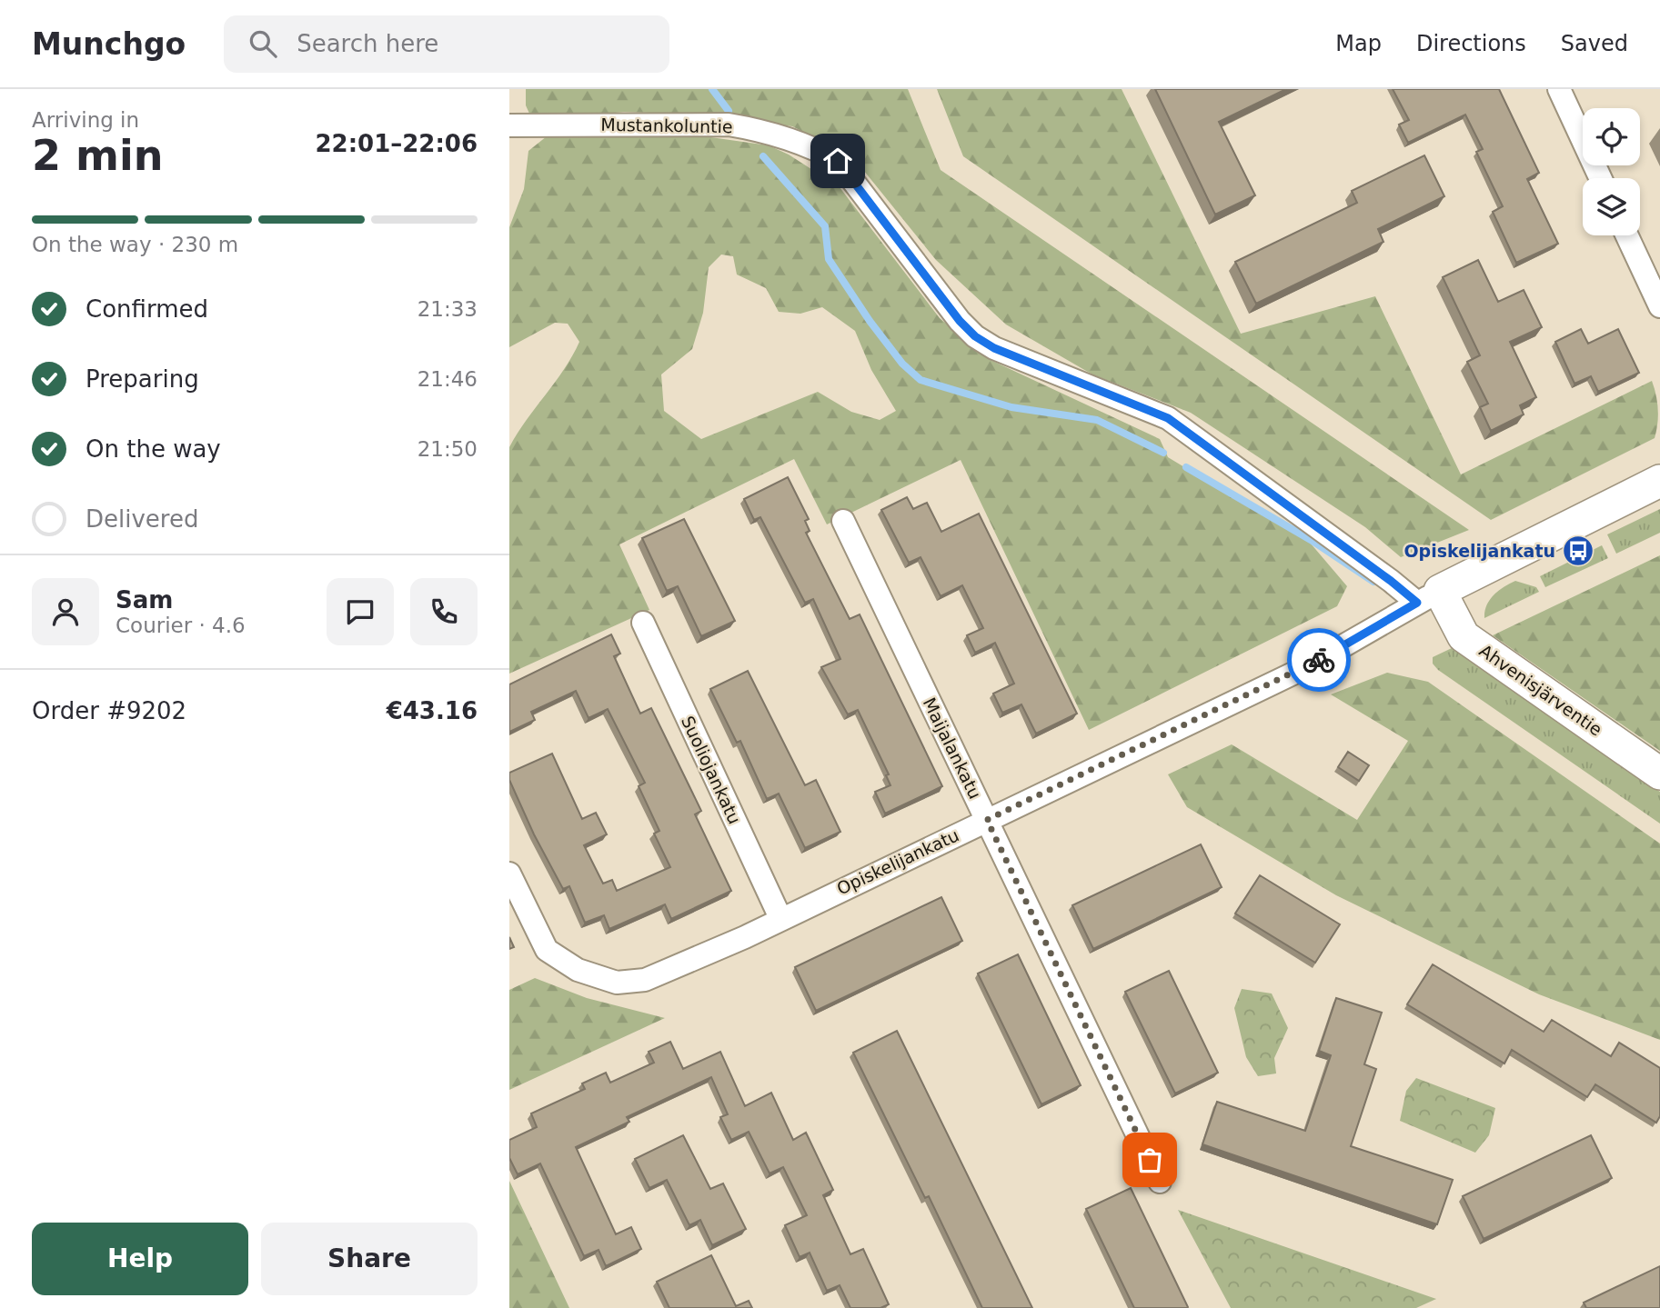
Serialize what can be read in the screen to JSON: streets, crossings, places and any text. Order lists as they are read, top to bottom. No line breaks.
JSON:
{"streets":{"main road":["Ahvenisjärventie","Opiskelijankatu"],"street":["Mustankoluntie","Maijalankatu","Suoliojankatu"]},"crossings":[["Mustankoluntie","Ahvenisjärventie"],["Mustankoluntie","Opiskelijankatu"],["Ahvenisjärventie","Opiskelijankatu"],["Maijalankatu","Opiskelijankatu"],["Suoliojankatu","Opiskelijankatu"]],"places":{"bus stop":["Opiskelijankatu"]},"page":{"header":"Munchgo","search":"Search here","nav":["Map","Directions","Saved"],"heading":["2 min","Arriving in","22:01–22:06"],"panel":["Sam","Courier · 4.6","Order #9202","€43.16"],"bar":"On the way · 230 m","list":[["Confirmed","21:33"],["Preparing","21:46"],["On the way","21:50"],"Delivered"],"buttons":["Help","Share"]}}
